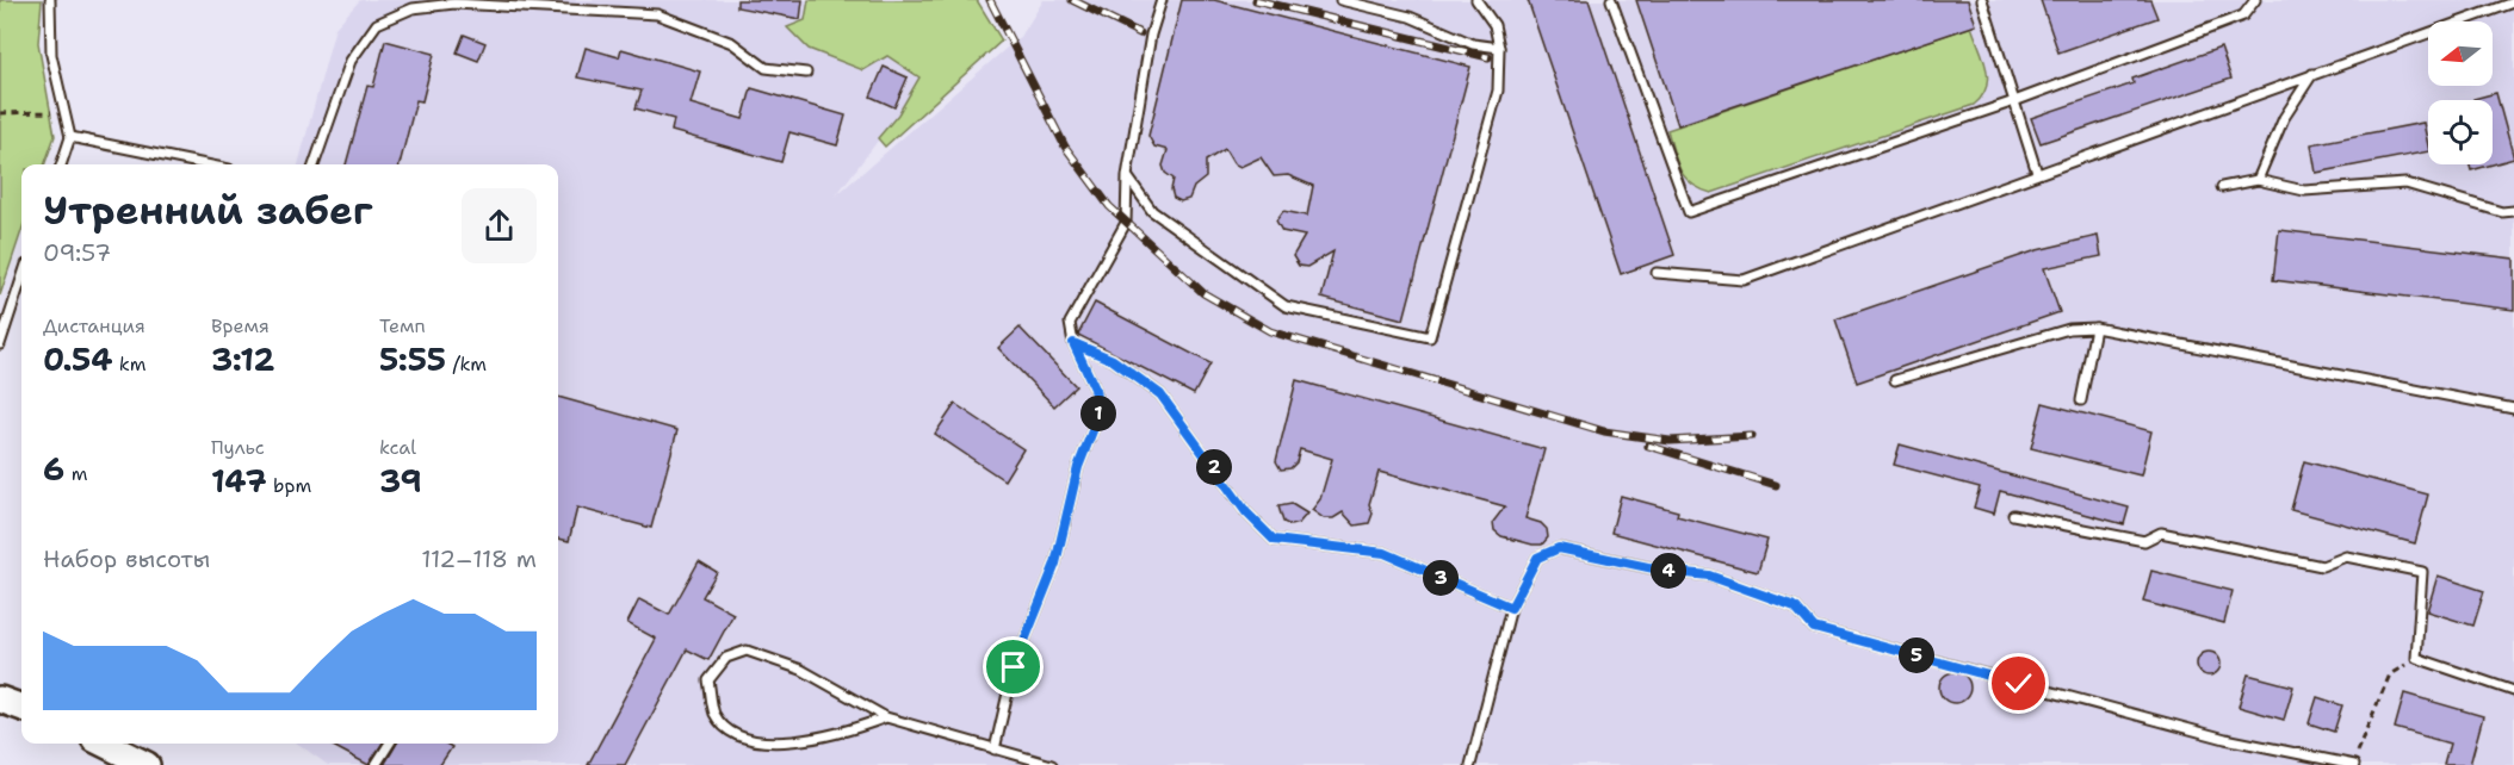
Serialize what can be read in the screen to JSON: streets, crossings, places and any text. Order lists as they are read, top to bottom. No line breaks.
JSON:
{"north":"left","page":{"heading":["Утренний забег","09:57"],"stats":[["Дистанция","0.54 km"],["Время","3:12"],["Темп","5:55 /km"],["6 m"],["Пульс","147 bpm"],["kcal","39"]],"pins":["1","2","4","3","5"],"chart":["Набор высоты","112–118 m"]}}
